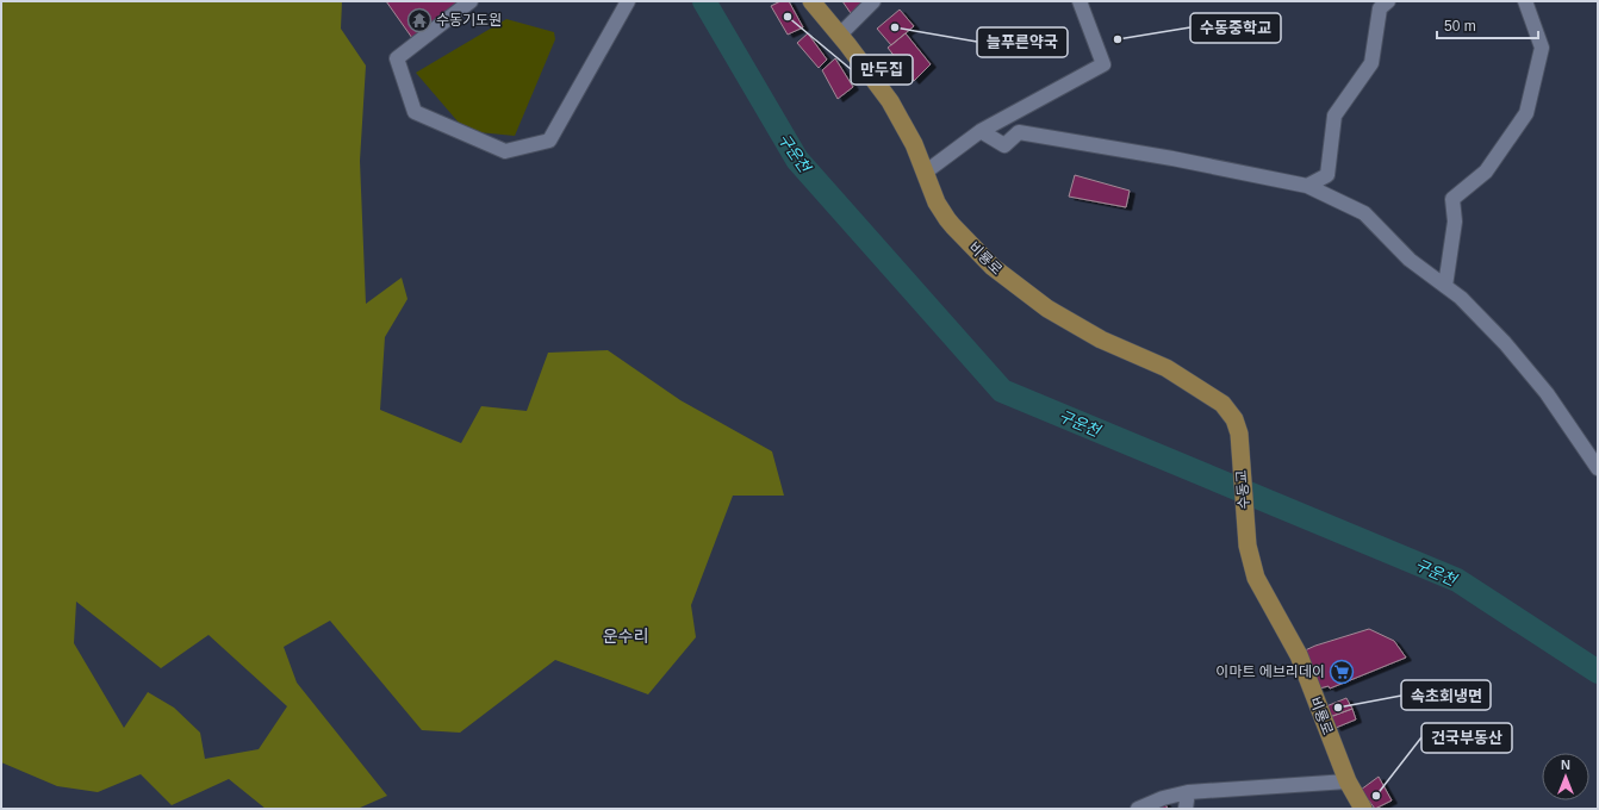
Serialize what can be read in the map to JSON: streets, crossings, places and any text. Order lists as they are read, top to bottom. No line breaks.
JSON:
{"streets":{"main road":["비룡로","수동교"]},"crossings":[["비룡로","수동교"]],"districts":["운수리"],"water":["구운천"],"places":{"other":["만두집","늘푸른약국","수동중학교","속초회냉면","건국부동산"],"temple":["수동기도원"],"supermarket":["이마트 에브리데이"]},"scale_bar":"50 m","north":"top"}
